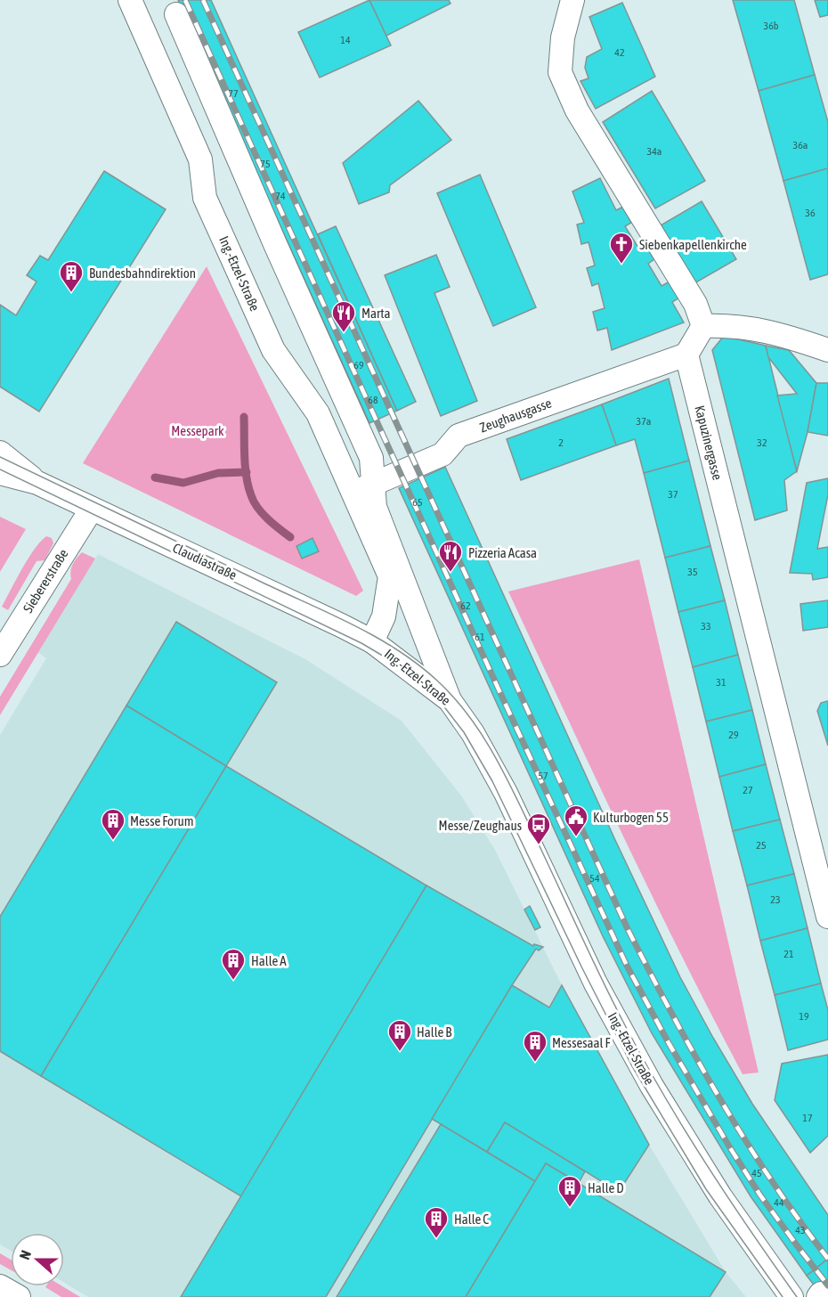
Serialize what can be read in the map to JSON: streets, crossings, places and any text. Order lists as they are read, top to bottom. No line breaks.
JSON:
{"streets":{"street":["Ing.-Etzel-Straße","Zeughausgasse","Kapuzinergasse","Claudiastraße","Siebererstraße"]},"crossings":[["Ing.-Etzel-Straße","Zeughausgasse"],["Ing.-Etzel-Straße","Claudiastraße"],["Zeughausgasse","Kapuzinergasse"],["Claudiastraße","Siebererstraße"]],"parks":["Messepark"],"places":{"church":["Siebenkapellenkirche"],"building":["Bundesbahndirektion","Messe Forum","Halle A","Halle B","Messesaal F","Halle D","Halle C"],"restaurant":["Marta","Pizzeria Acasa"],"public building":["Kulturbogen 55"],"bus stop":["Messe/Zeughaus"]},"house_numbers":["36b","14","42","77","36a","34a","75","74","36","69","68","37a","2","32","37","65","35","62","33","61","31","29","57","27","25","54","23","21","19","17","45","44","43"],"north":"left"}
